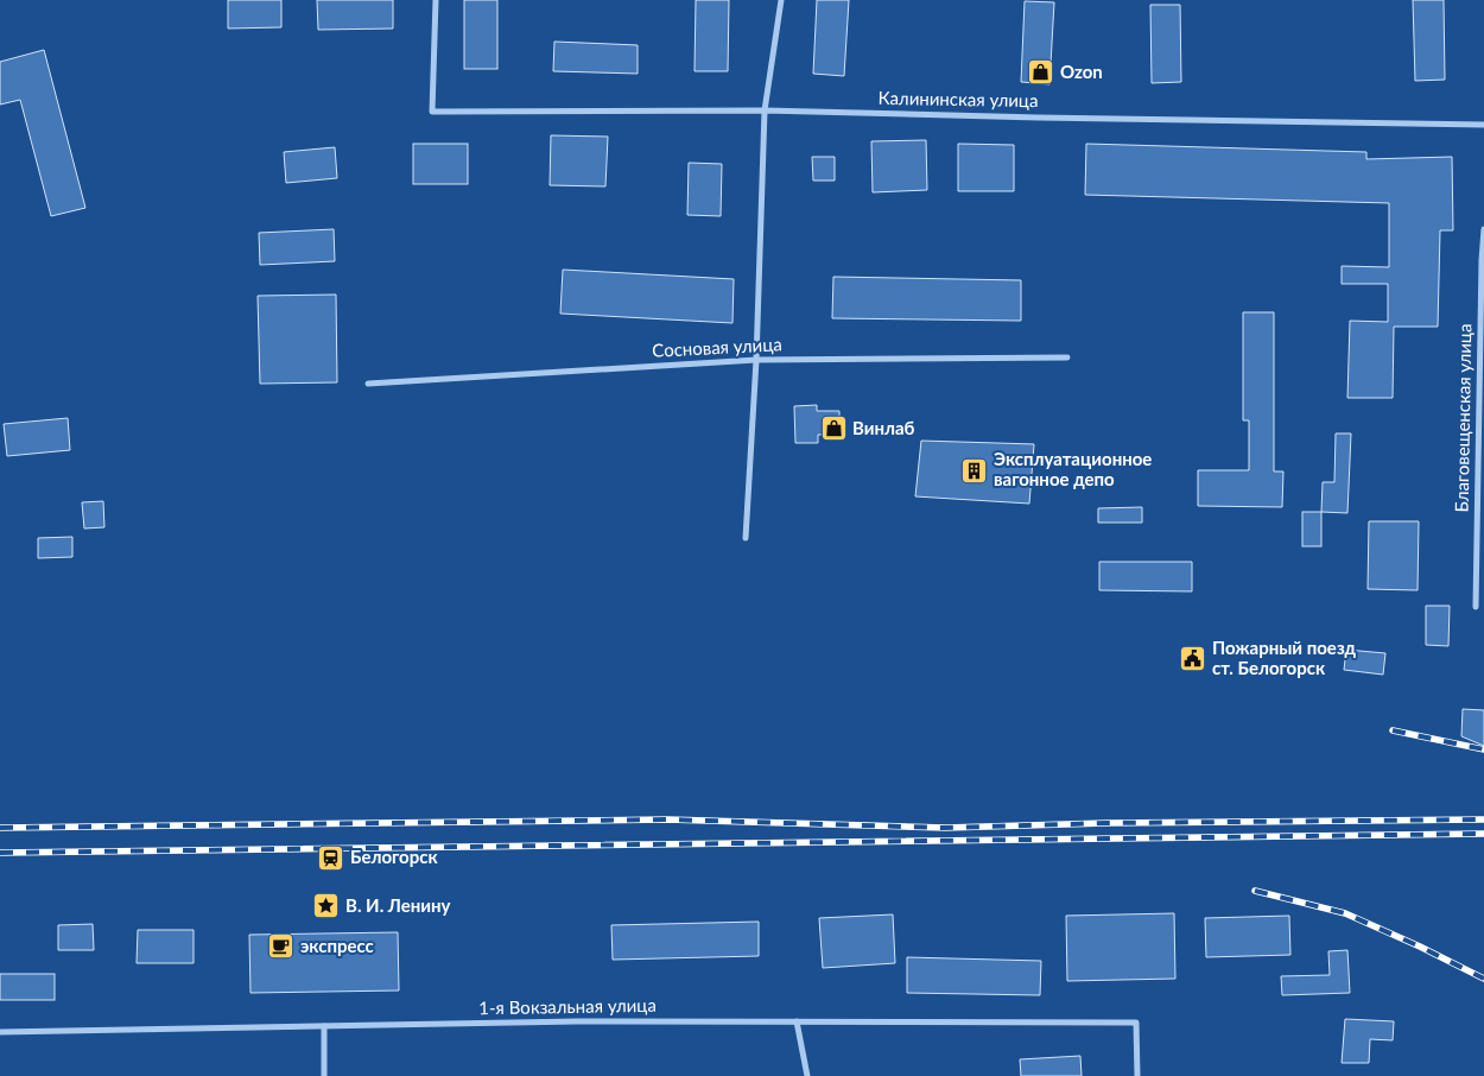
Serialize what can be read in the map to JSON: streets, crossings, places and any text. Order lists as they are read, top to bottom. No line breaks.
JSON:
{"streets":{"street":["Калининская улица","Сосновая улица","Благовещенская улица","1-я Вокзальная улица"]},"places":{"shop":["Ozon","Винлаб"],"building":["Эксплуатационное вагонное депо"],"public building":["Пожарный поезд ст. Белогорск"],"station":["Белогорск"],"place":["В. И. Ленину"],"cafe":["экспресс"]}}
